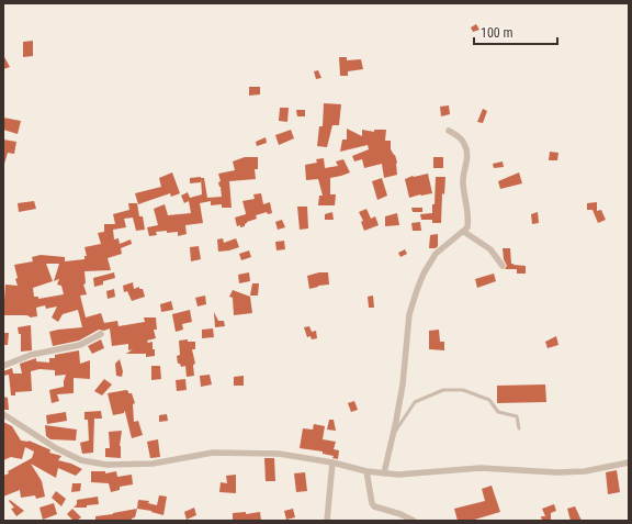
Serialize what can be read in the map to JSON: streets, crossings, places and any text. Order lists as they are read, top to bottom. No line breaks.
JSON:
{"scale_bar":"100 m"}
